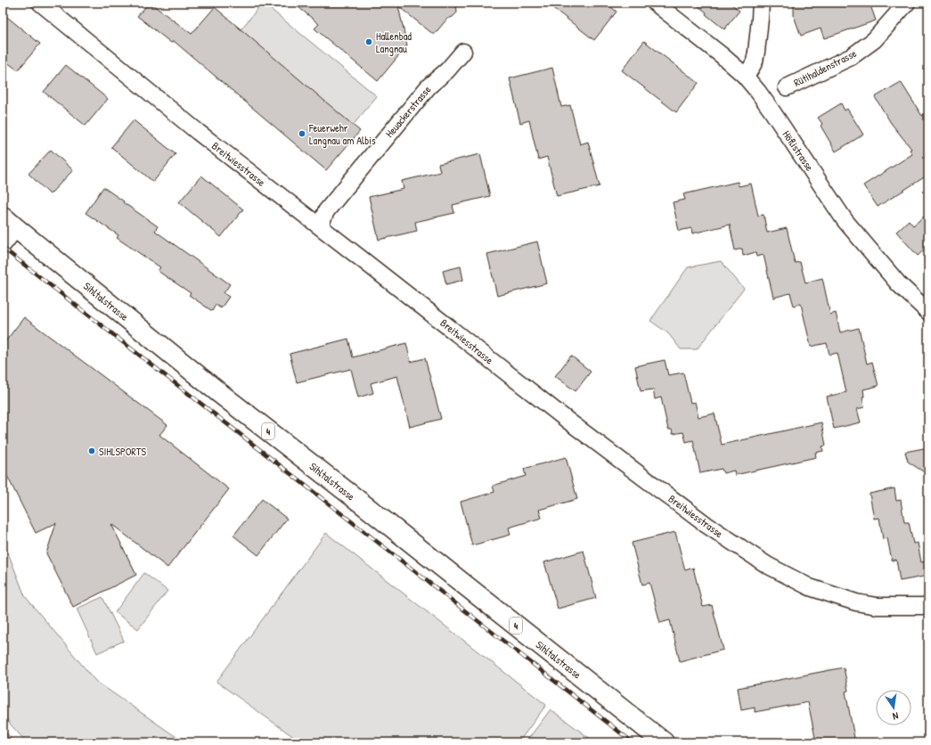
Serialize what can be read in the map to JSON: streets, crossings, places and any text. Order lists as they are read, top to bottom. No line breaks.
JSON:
{"streets":{"main road":["Sihltalstrasse","4"],"street":["Rütihaldenstrasse","Heuackerstrasse","Höflistrasse","Breitwiesstrasse"]},"crossings":[["Heuackerstrasse","Breitwiesstrasse"]],"places":["Hallenbad Langnau","Feuerwehr Langnau am Albis","SIHLSPORTS"],"north":"bottom"}
